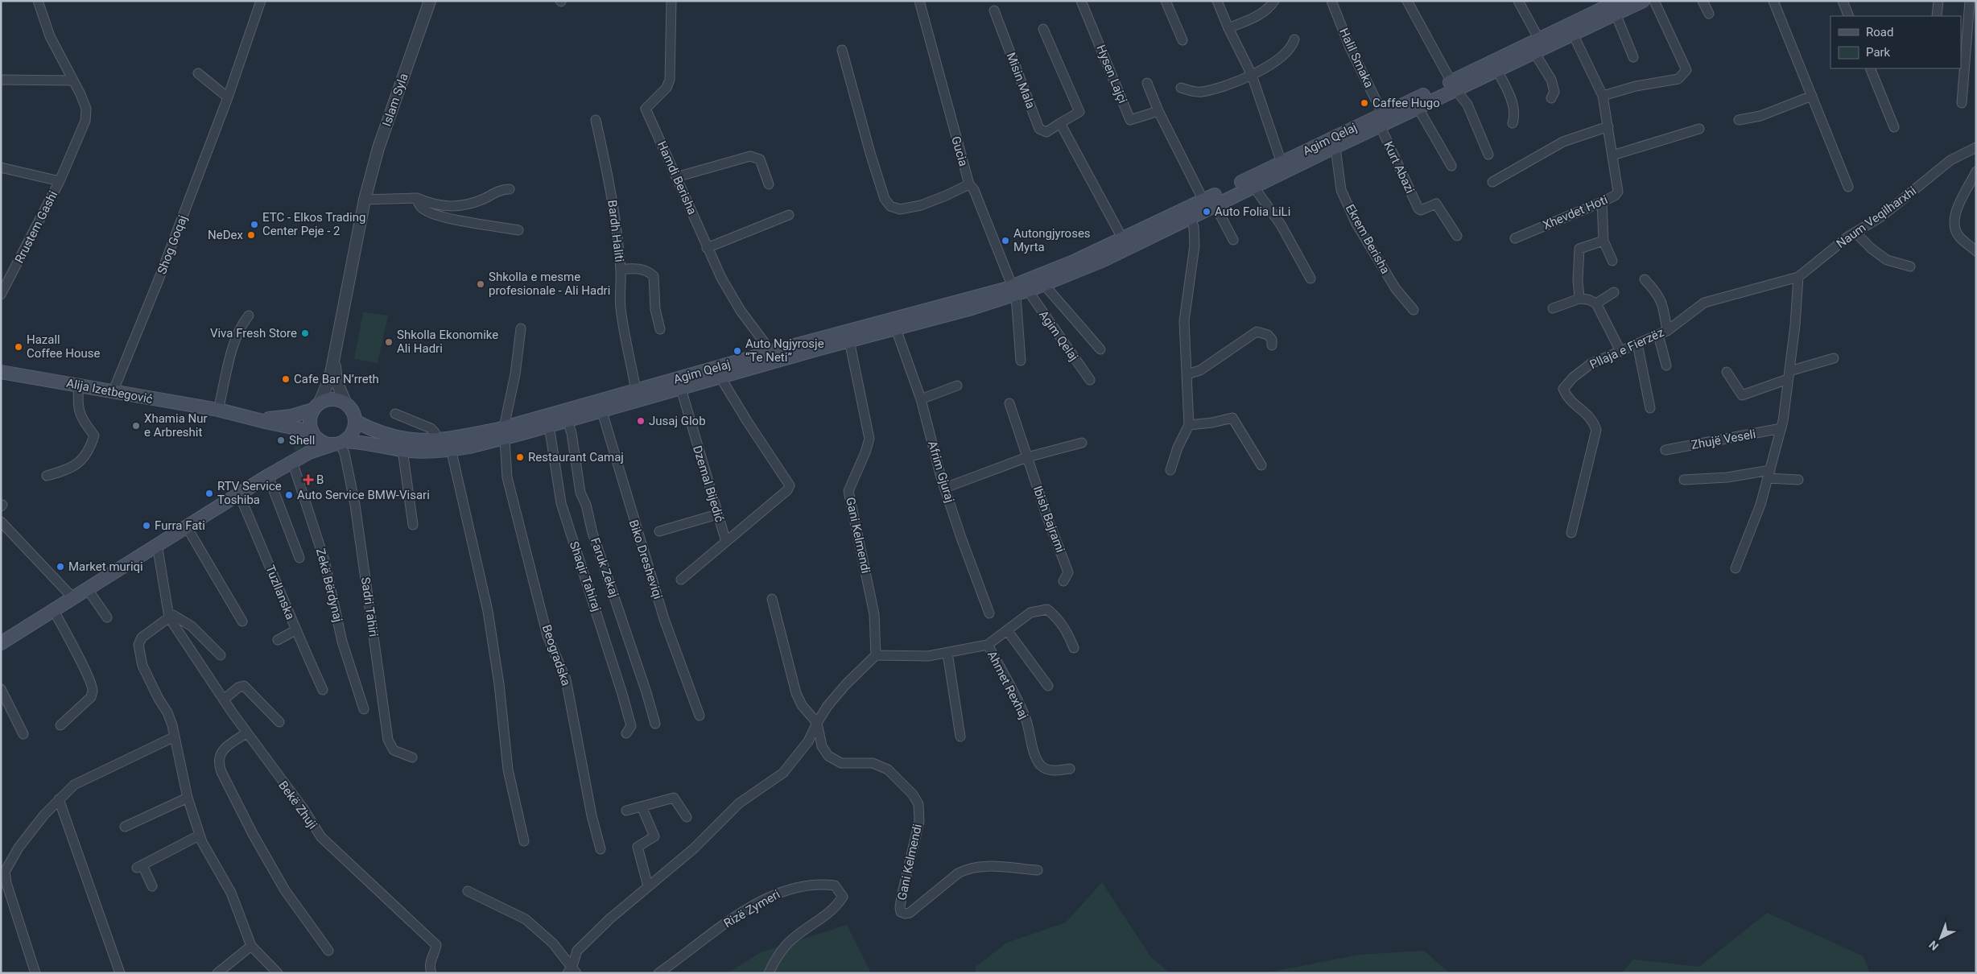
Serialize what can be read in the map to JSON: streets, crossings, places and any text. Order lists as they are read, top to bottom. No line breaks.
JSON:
{"streets":{"main road":["Agim Qelaj","Alija Izetbegović"],"street":["Halil Smaka","Hysen Lajçi","Misin Mala","Islam Syla","Gucia","Kurt Abazi","Hamdi Berisha","Xhevdet Hoti","Naum Veqilharxhi","Rrustem Gashi","Bardh Haliti","Ekrem Berisha","Shog Goqaj","Pllaja e Fierzëz","Zhujë Veseli","Afrim Gjuraj","Dzemal Bijedić","Ibish Bajrami","Gani Kelmendi","Biko Dresheviqi","Faruk Zekaj","Shaqir Tahiraj","Zekë Bërdynaj","Tuzllanska","Sadri Tahiri","Beogradska","Ahmet Rexhaj","Bekë Zhuji","Rizë Zymeri"]},"crossings":[["Halil Smaka","Agim Qelaj"],["Halil Smaka","Kurt Abazi"],["Islam Syla","Agim Qelaj"],["Islam Syla","Alija Izetbegović"],["Islam Syla","Sadri Tahiri"],["Agim Qelaj","Gucia"],["Agim Qelaj","Kurt Abazi"],["Agim Qelaj","Hamdi Berisha"],["Agim Qelaj","Xhevdet Hoti"],["Agim Qelaj","Bardh Haliti"],["Agim Qelaj","Ekrem Berisha"],["Agim Qelaj","Alija Izetbegović"],["Agim Qelaj","Afrim Gjuraj"],["Agim Qelaj","Dzemal Bijedić"],["Agim Qelaj","Gani Kelmendi"],["Agim Qelaj","Biko Dresheviqi"],["Agim Qelaj","Faruk Zekaj"],["Agim Qelaj","Shaqir Tahiraj"],["Agim Qelaj","Sadri Tahiri"],["Agim Qelaj","Beogradska"],["Naum Veqilharxhi","Pllaja e Fierzëz"],["Shog Goqaj","Alija Izetbegović"],["Alija Izetbegović","Sadri Tahiri"],["Gani Kelmendi","Ahmet Rexhaj"]],"places":{"other":["Caffee Hugo","Auto Folia LiLi","ETC - Elkos Trading Center Peje - 2","NeDex","Autongjyroses Myrta","Shkolla e mesme profesionale - Ali Hadri","Viva Fresh Store","Shkolla Ekonomike Ali Hadri","Hazall Coffee House","Auto Ngjyrosje “Te Neti”","Cafe Bar N’rreth","Jusaj Glob","Xhamia Nur e Arbreshit","Shell","Restaurant Camaj","RTV Service Toshiba","Auto Service BMW-Visari","Furra Fati","Market muriqi"],"health":["B"]},"legend":["Road","Park"],"north":"bottom left"}
